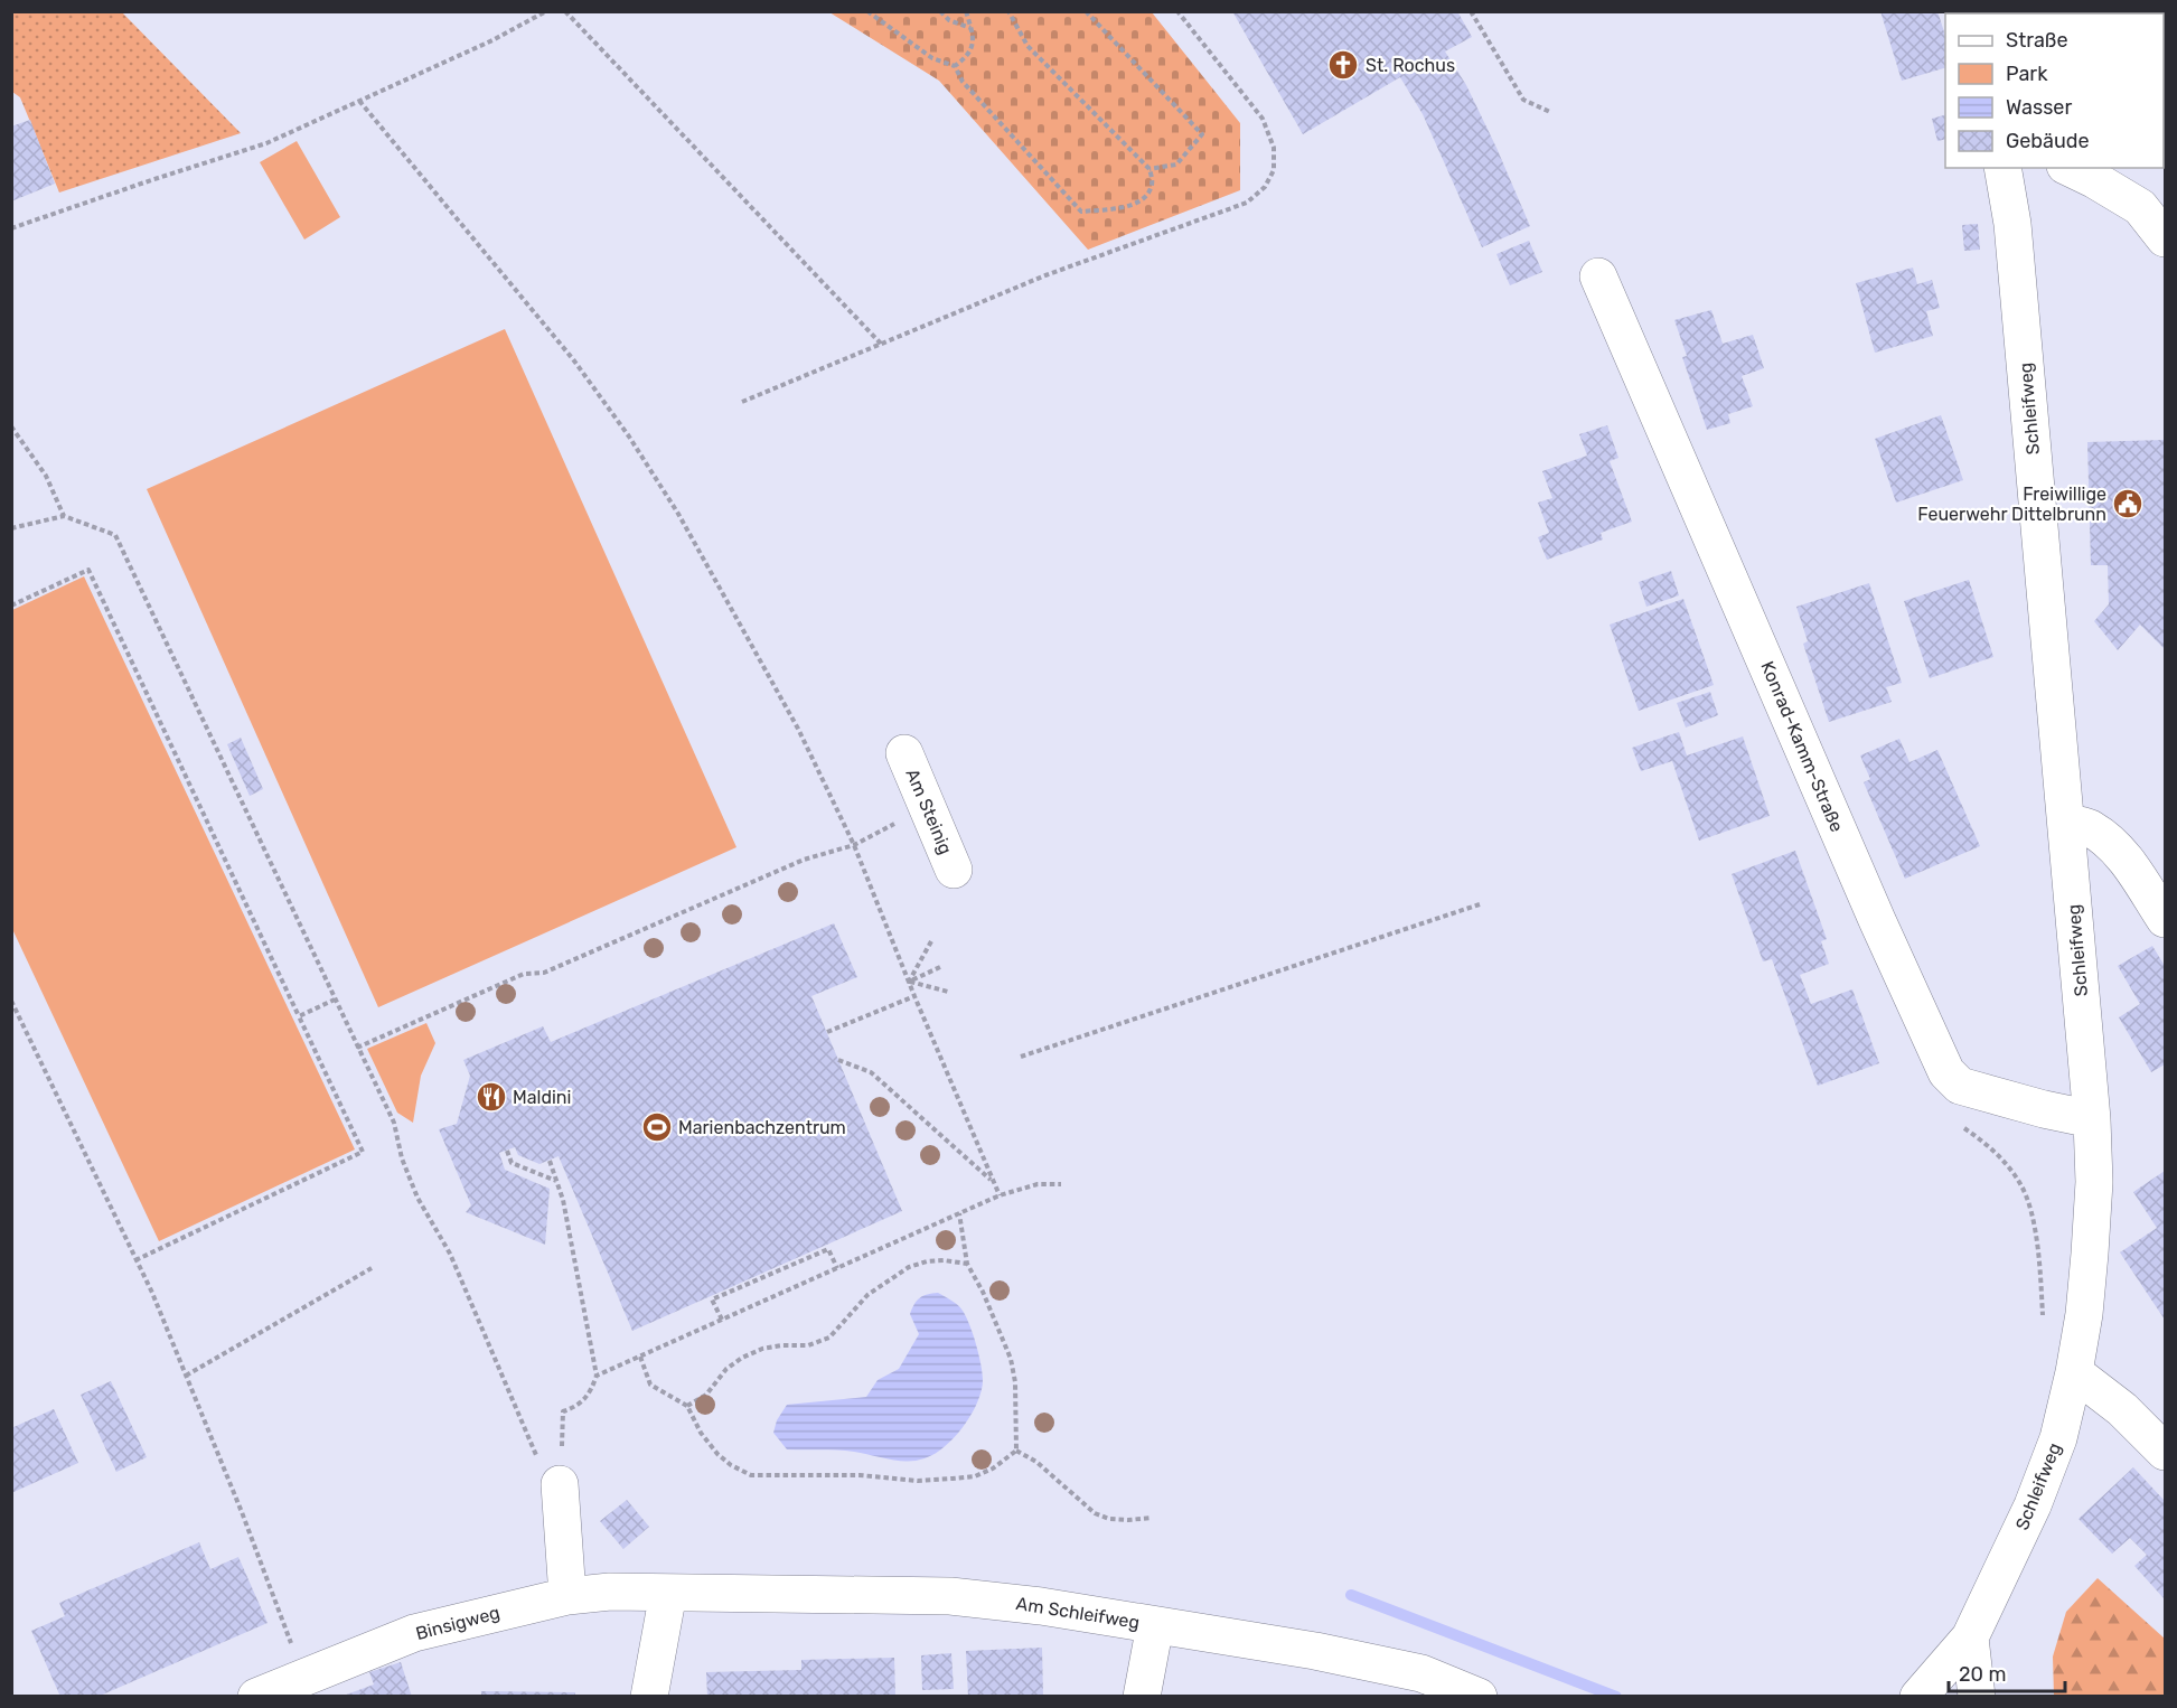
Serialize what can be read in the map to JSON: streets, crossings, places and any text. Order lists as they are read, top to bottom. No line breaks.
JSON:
{"streets":{"street":["Schleifweg","Konrad-Kamm-Straße","Am Steinig","Am Schleifweg","Binsigweg"]},"crossings":[["Am Schleifweg","Binsigweg"]],"places":{"church":["St. Rochus"],"public building":["Freiwillige Feuerwehr Dittelbrunn"],"restaurant":["Maldini"],"sports":["Marienbachzentrum"]},"legend":["Straße","Park","Wasser","Gebäude"],"scale_bar":"20 m"}
